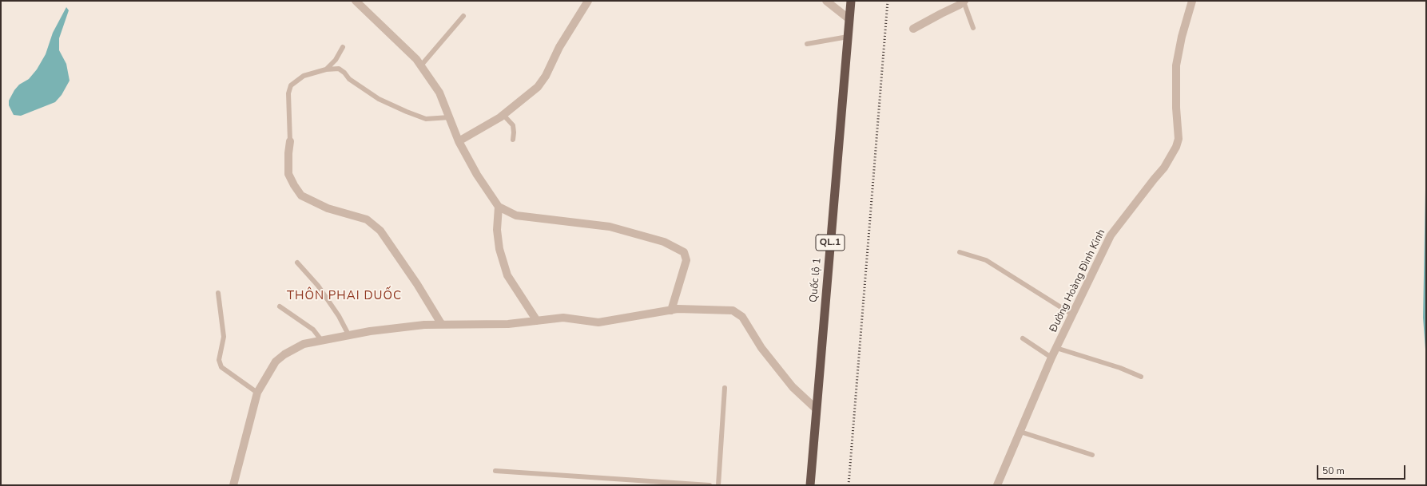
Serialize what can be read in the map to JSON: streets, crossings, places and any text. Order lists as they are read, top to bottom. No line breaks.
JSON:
{"streets":{"highway":["QL.1","Quốc lộ 1"],"street":["Đường Hoàng Đình Kinh"]},"districts":["THÔN PHAI DUỐC"],"scale_bar":"50 m"}
